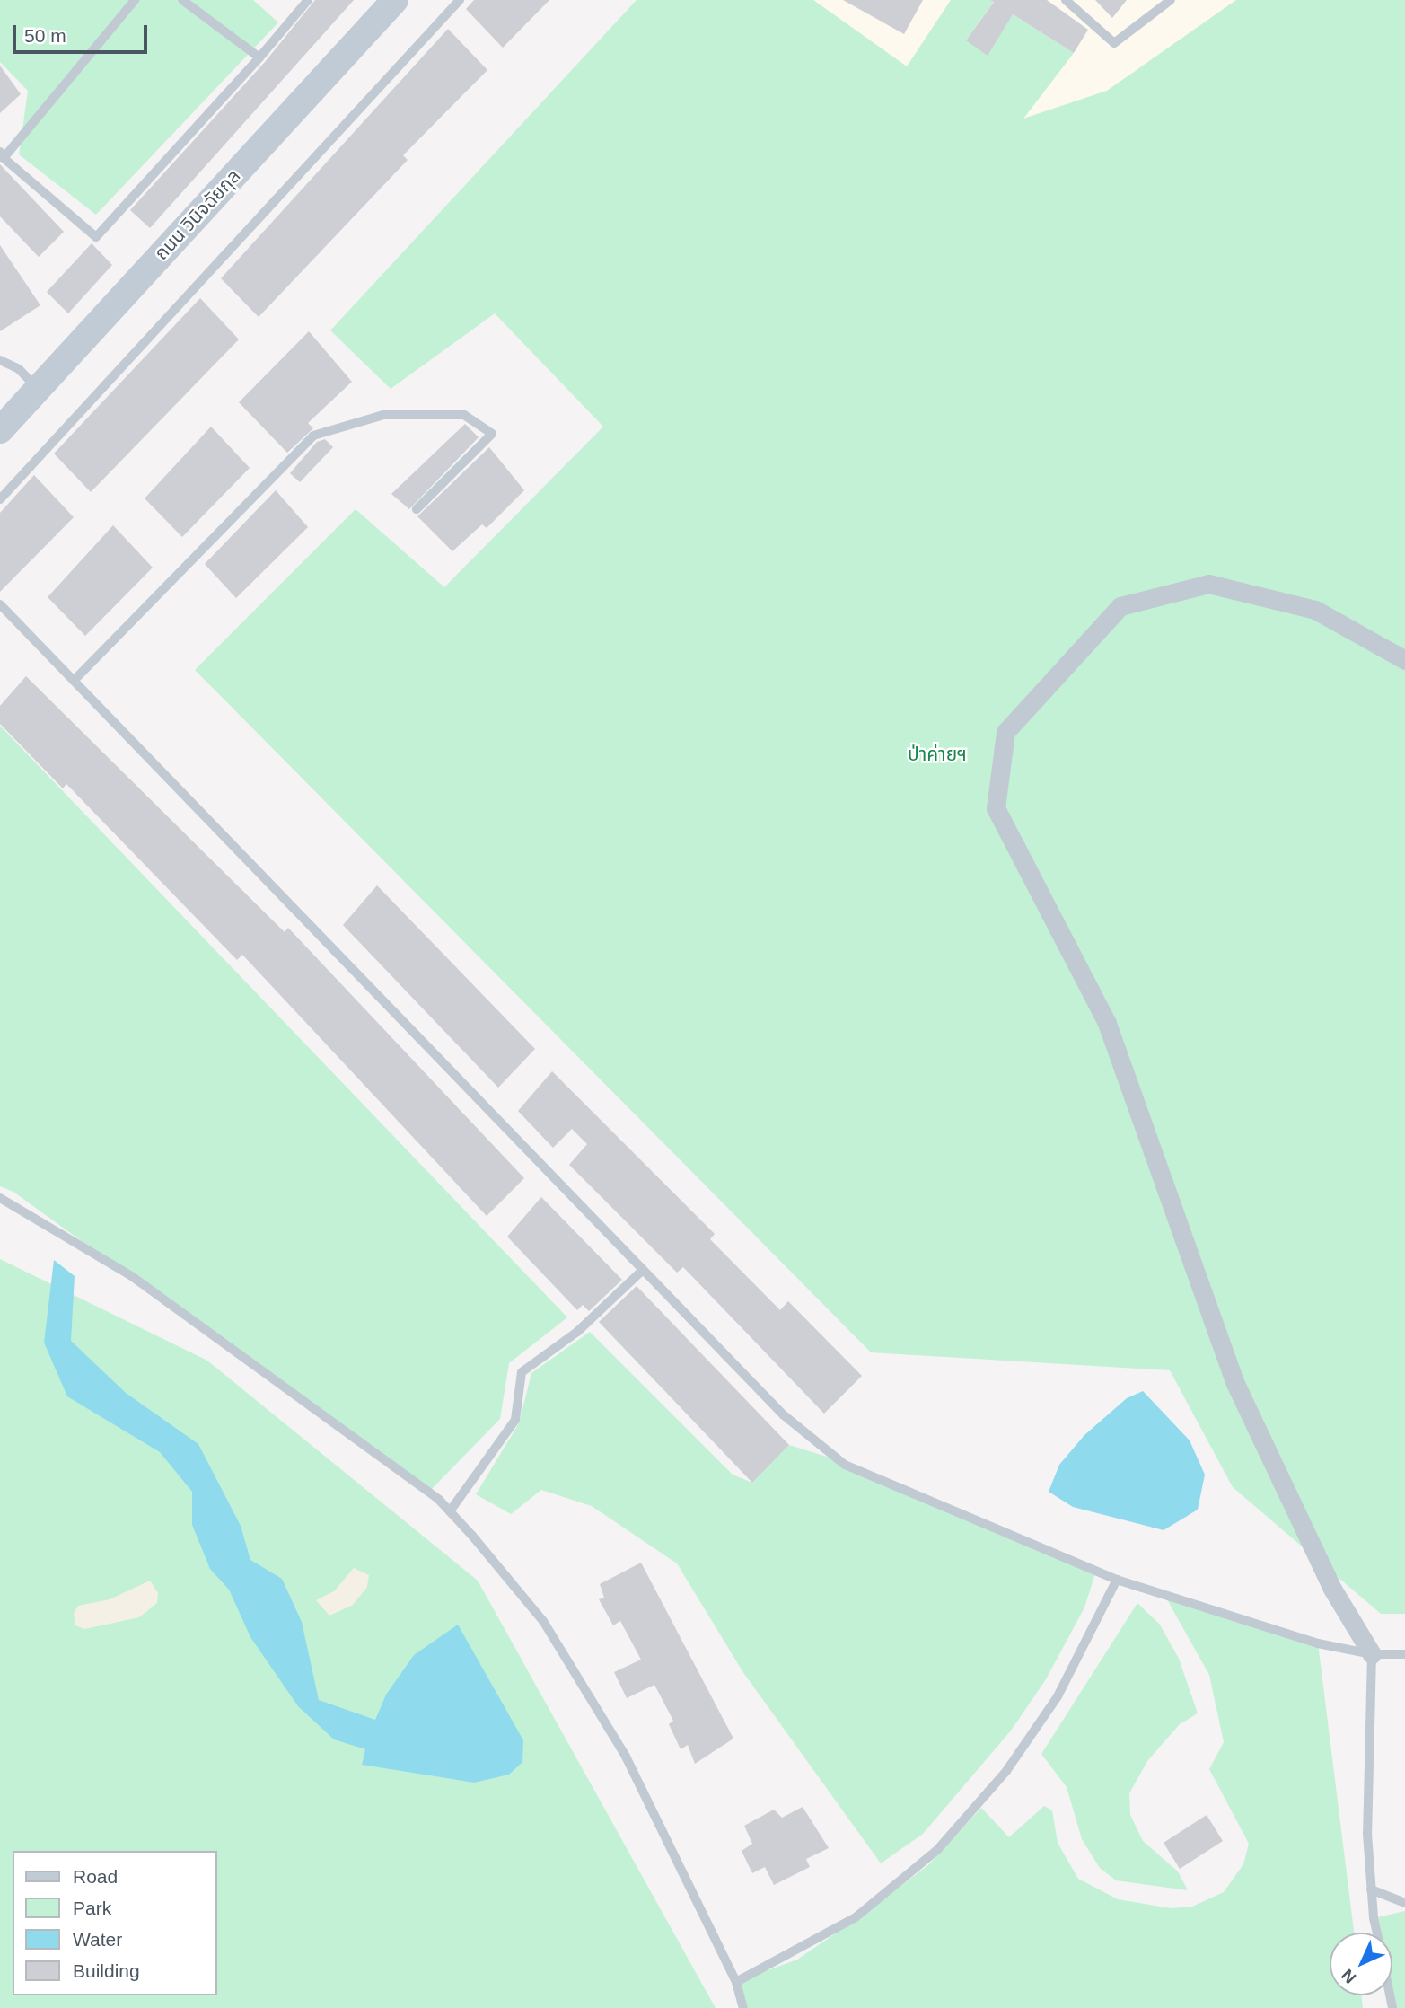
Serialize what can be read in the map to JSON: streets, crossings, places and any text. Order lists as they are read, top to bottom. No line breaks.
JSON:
{"streets":{"street":["ถนน วินิจฉัยกุล"]},"parks":["ป่าค่ายฯ"],"legend":["Road","Park","Water","Building"],"scale_bar":"50 m","north":"bottom left"}
